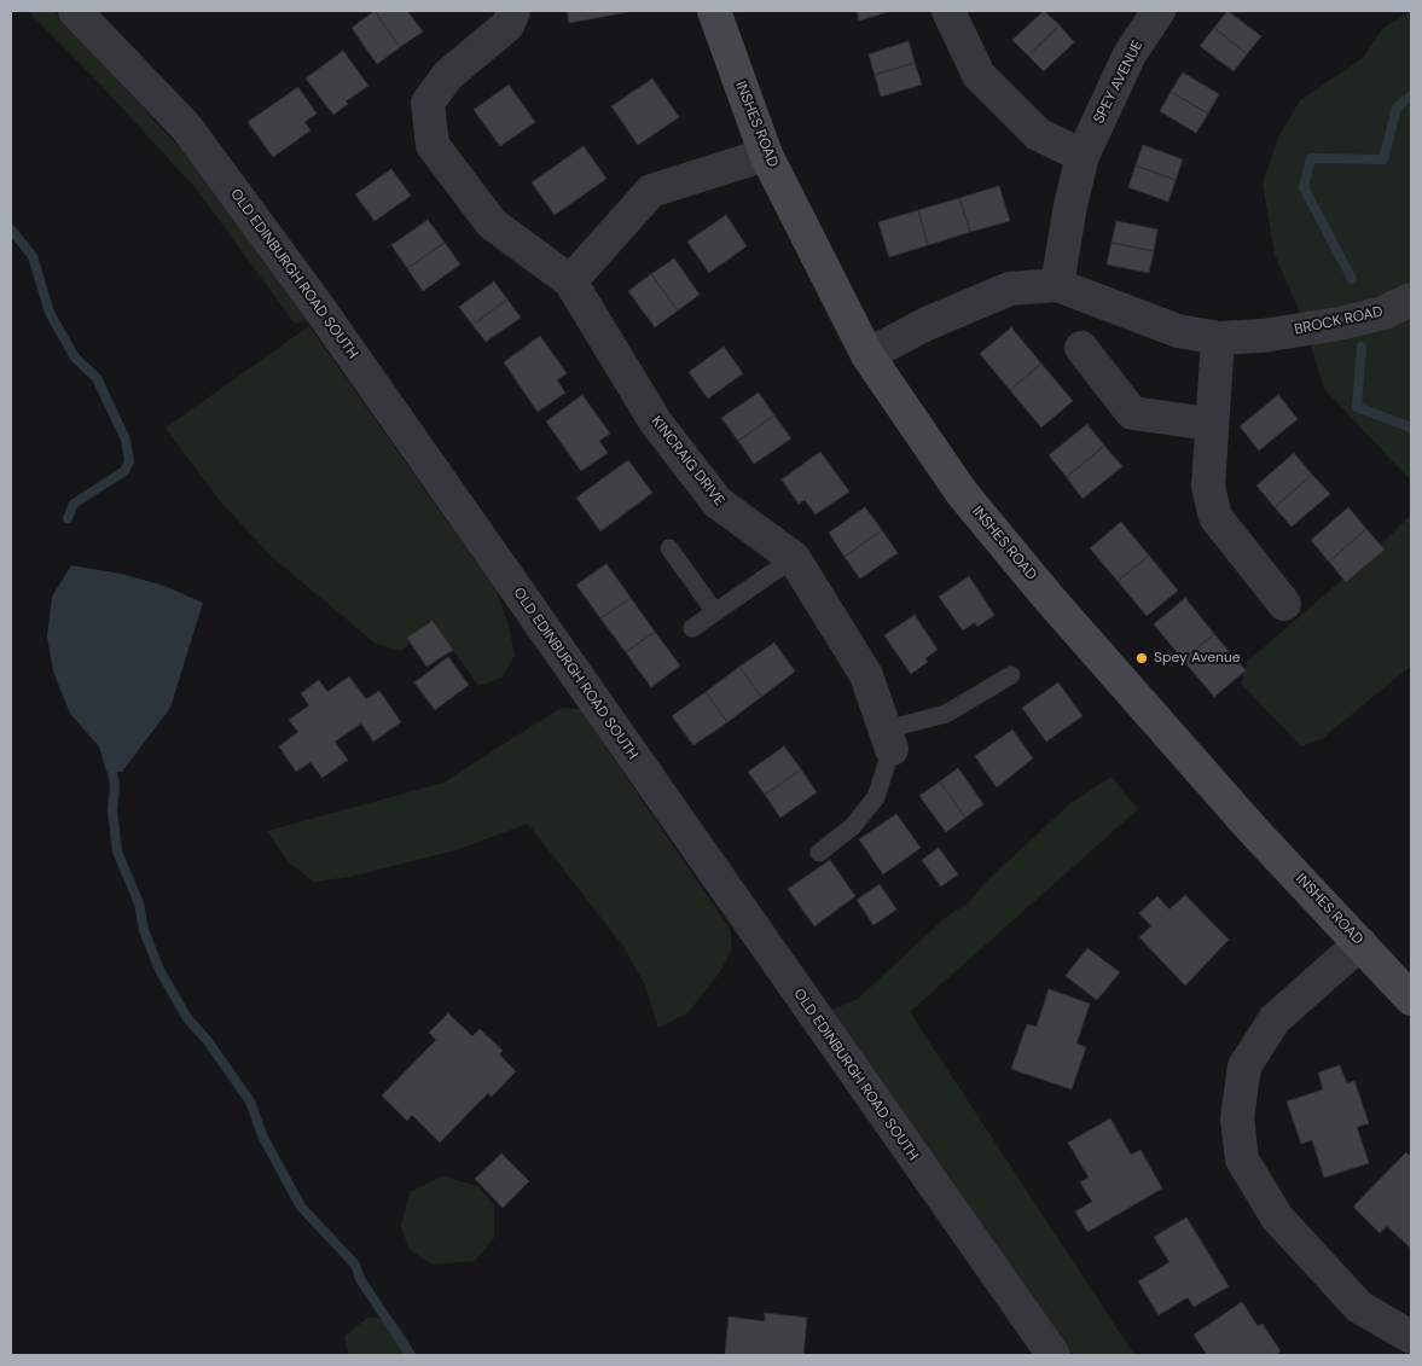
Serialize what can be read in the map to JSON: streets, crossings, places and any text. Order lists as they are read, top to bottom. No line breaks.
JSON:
{"streets":{"street":["SPEY AVENUE","INSHES ROAD","OLD EDINBURGH ROAD SOUTH","BROCK ROAD","KINCRAIG DRIVE"]},"crossings":[["SPEY AVENUE","BROCK ROAD"]],"places":["Spey Avenue"]}
